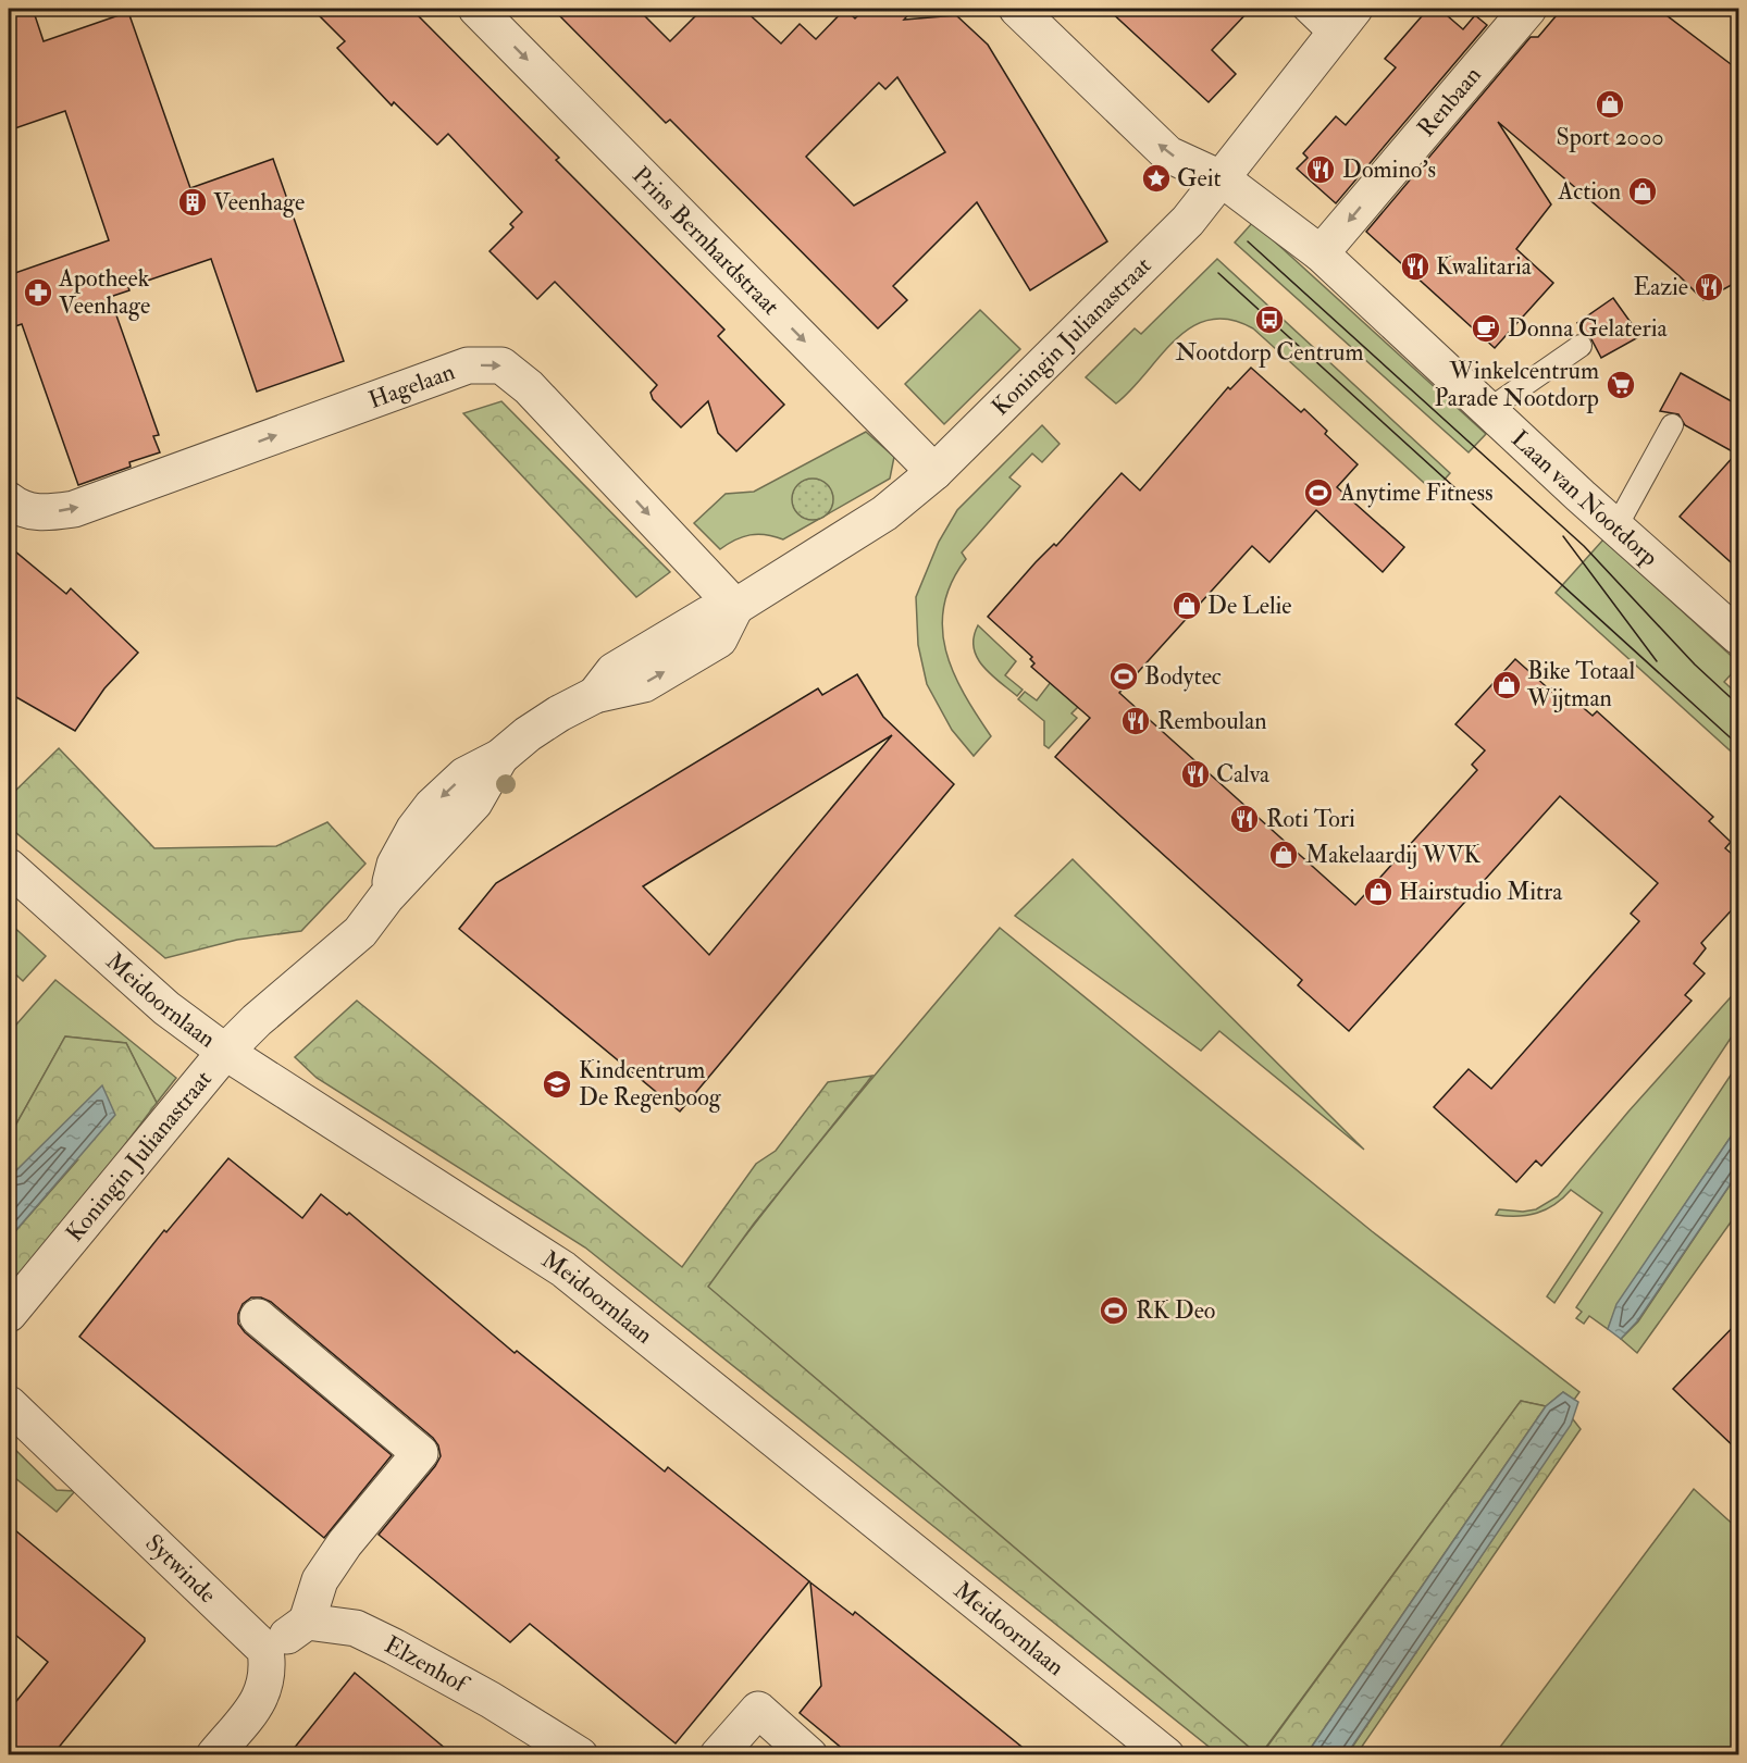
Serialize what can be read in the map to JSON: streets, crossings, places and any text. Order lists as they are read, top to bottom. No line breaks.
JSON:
{"streets":{"street":["Renbaan","Prins Bernhardstraat","Koningin Julianastraat","Hagelaan","Laan van Nootdorp","Meidoornlaan","Sytwinde","Elzenhof"]},"crossings":[["Renbaan","Laan van Nootdorp"],["Prins Bernhardstraat","Koningin Julianastraat"],["Koningin Julianastraat","Hagelaan"],["Koningin Julianastraat","Laan van Nootdorp"],["Koningin Julianastraat","Meidoornlaan"]],"one_way":["Renbaan","Prins Bernhardstraat","Hagelaan"],"places":{"shop":["Sport 2000","Action","De Lelie","Bike Totaal Wijtman","Makelaardij WVK","Hairstudio Mitra"],"restaurant":["Domino's","Kwalitaria","Eazie","Remboulan","Calva","Roti Tori"],"place":["Geit"],"building":["Veenhage"],"pharmacy":["Apotheek Veenhage"],"bus stop":["Nootdorp Centrum"],"cafe":["Donna Gelateria"],"supermarket":["Winkelcentrum Parade Nootdorp"],"sports":["Anytime Fitness","Bodytec","RK Deo"],"school or university":["Kindcentrum De Regenboog"]}}
